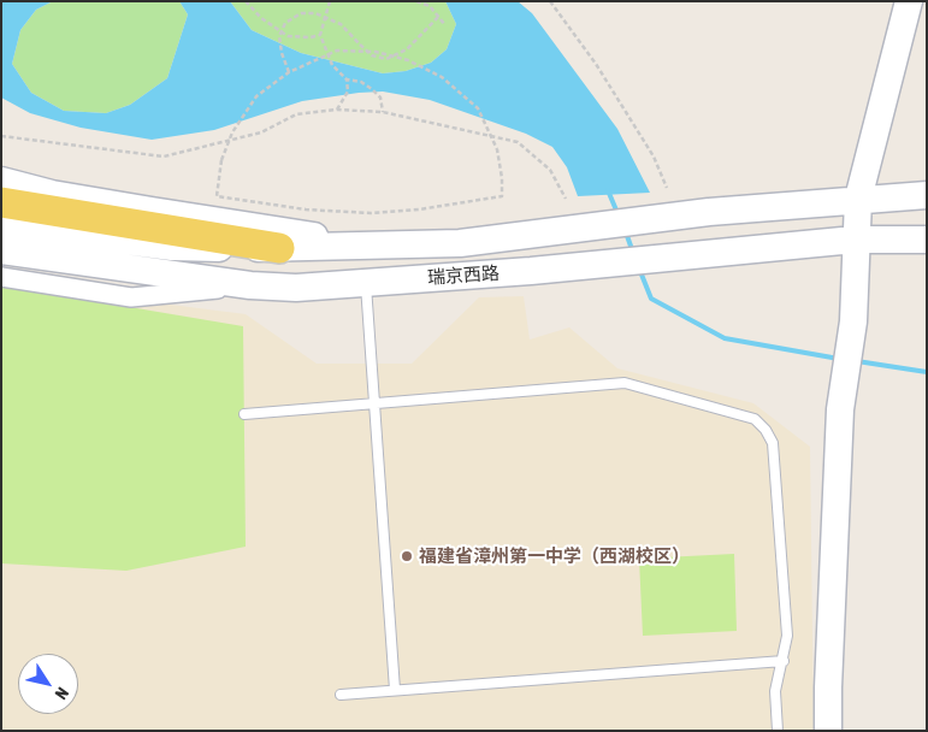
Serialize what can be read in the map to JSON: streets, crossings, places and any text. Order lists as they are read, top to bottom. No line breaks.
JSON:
{"streets":{"street":["瑞京西路"]},"places":["福建省漳州第一中学（西湖校区）"],"north":"bottom right"}
